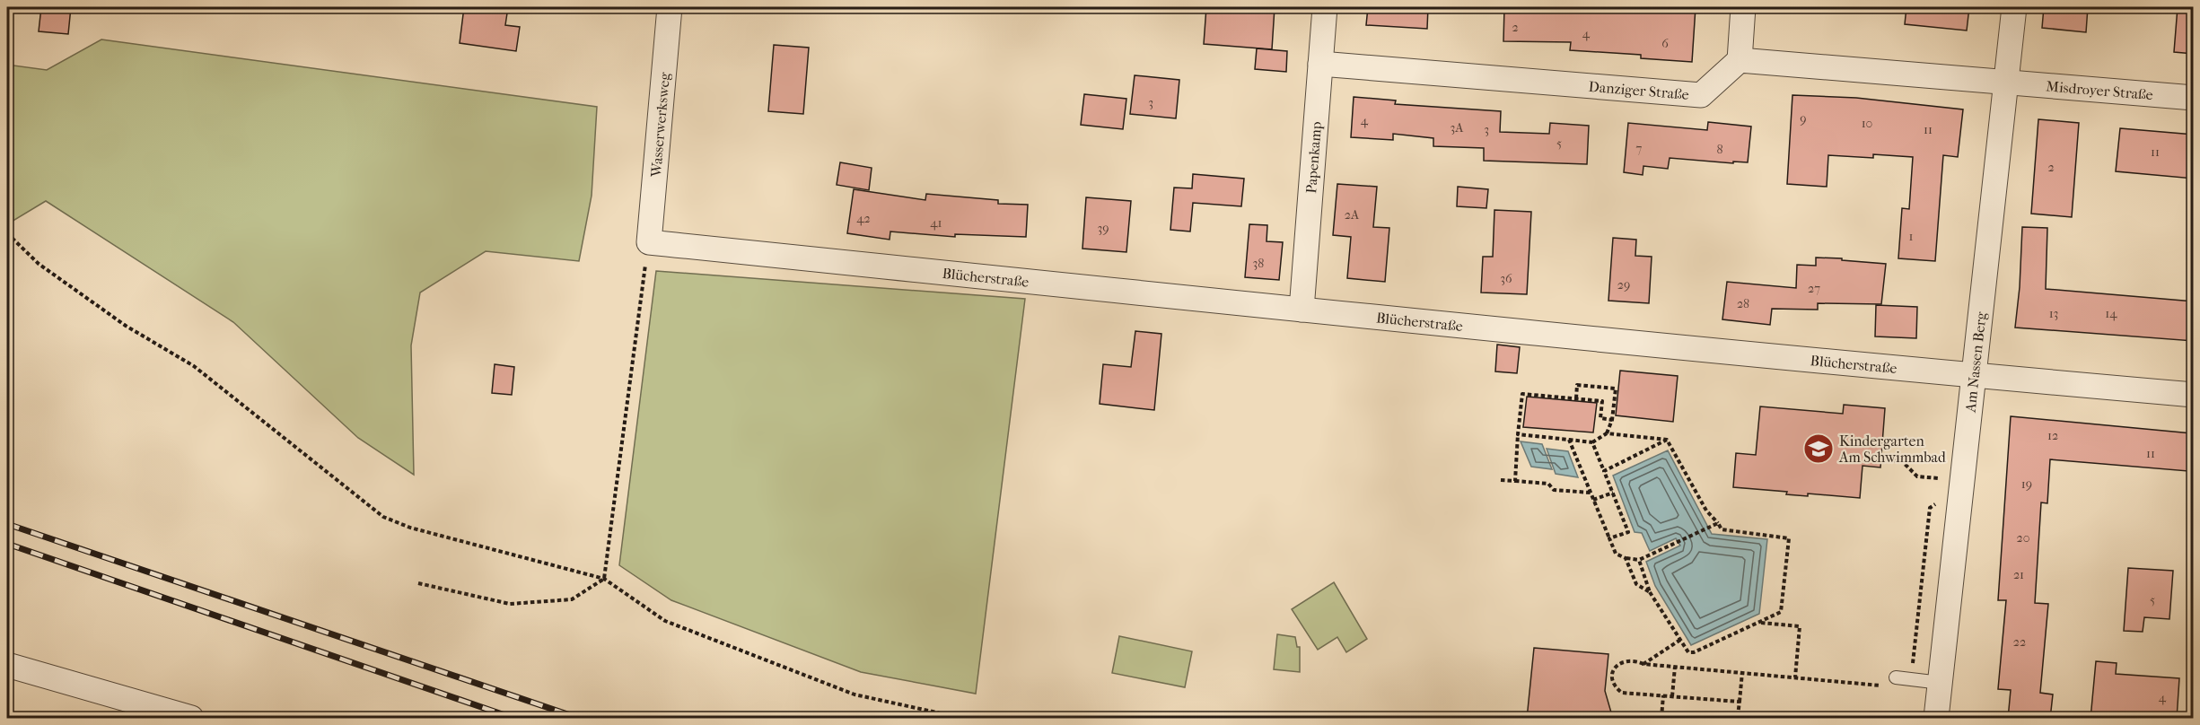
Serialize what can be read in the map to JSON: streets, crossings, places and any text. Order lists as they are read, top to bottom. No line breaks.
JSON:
{"streets":{"street":["Danziger Straße","Misdroyer Straße","Wasserwerksweg","Papenkamp","Blücherstraße","Am Nassen Berg"]},"crossings":[["Danziger Straße","Papenkamp"],["Misdroyer Straße","Am Nassen Berg"],["Wasserwerksweg","Blücherstraße"],["Papenkamp","Blücherstraße"],["Blücherstraße","Am Nassen Berg"]],"places":{"school or university":["Kindergarten Am Schwimmbad"]},"house_numbers":["2","4","6","3","9","4","10","3A","3","11","5","7","8","11","2","2A","42","41","39","1","38","36","29","27","28","13","14","12","11","19","20","21","5","22","4"]}
